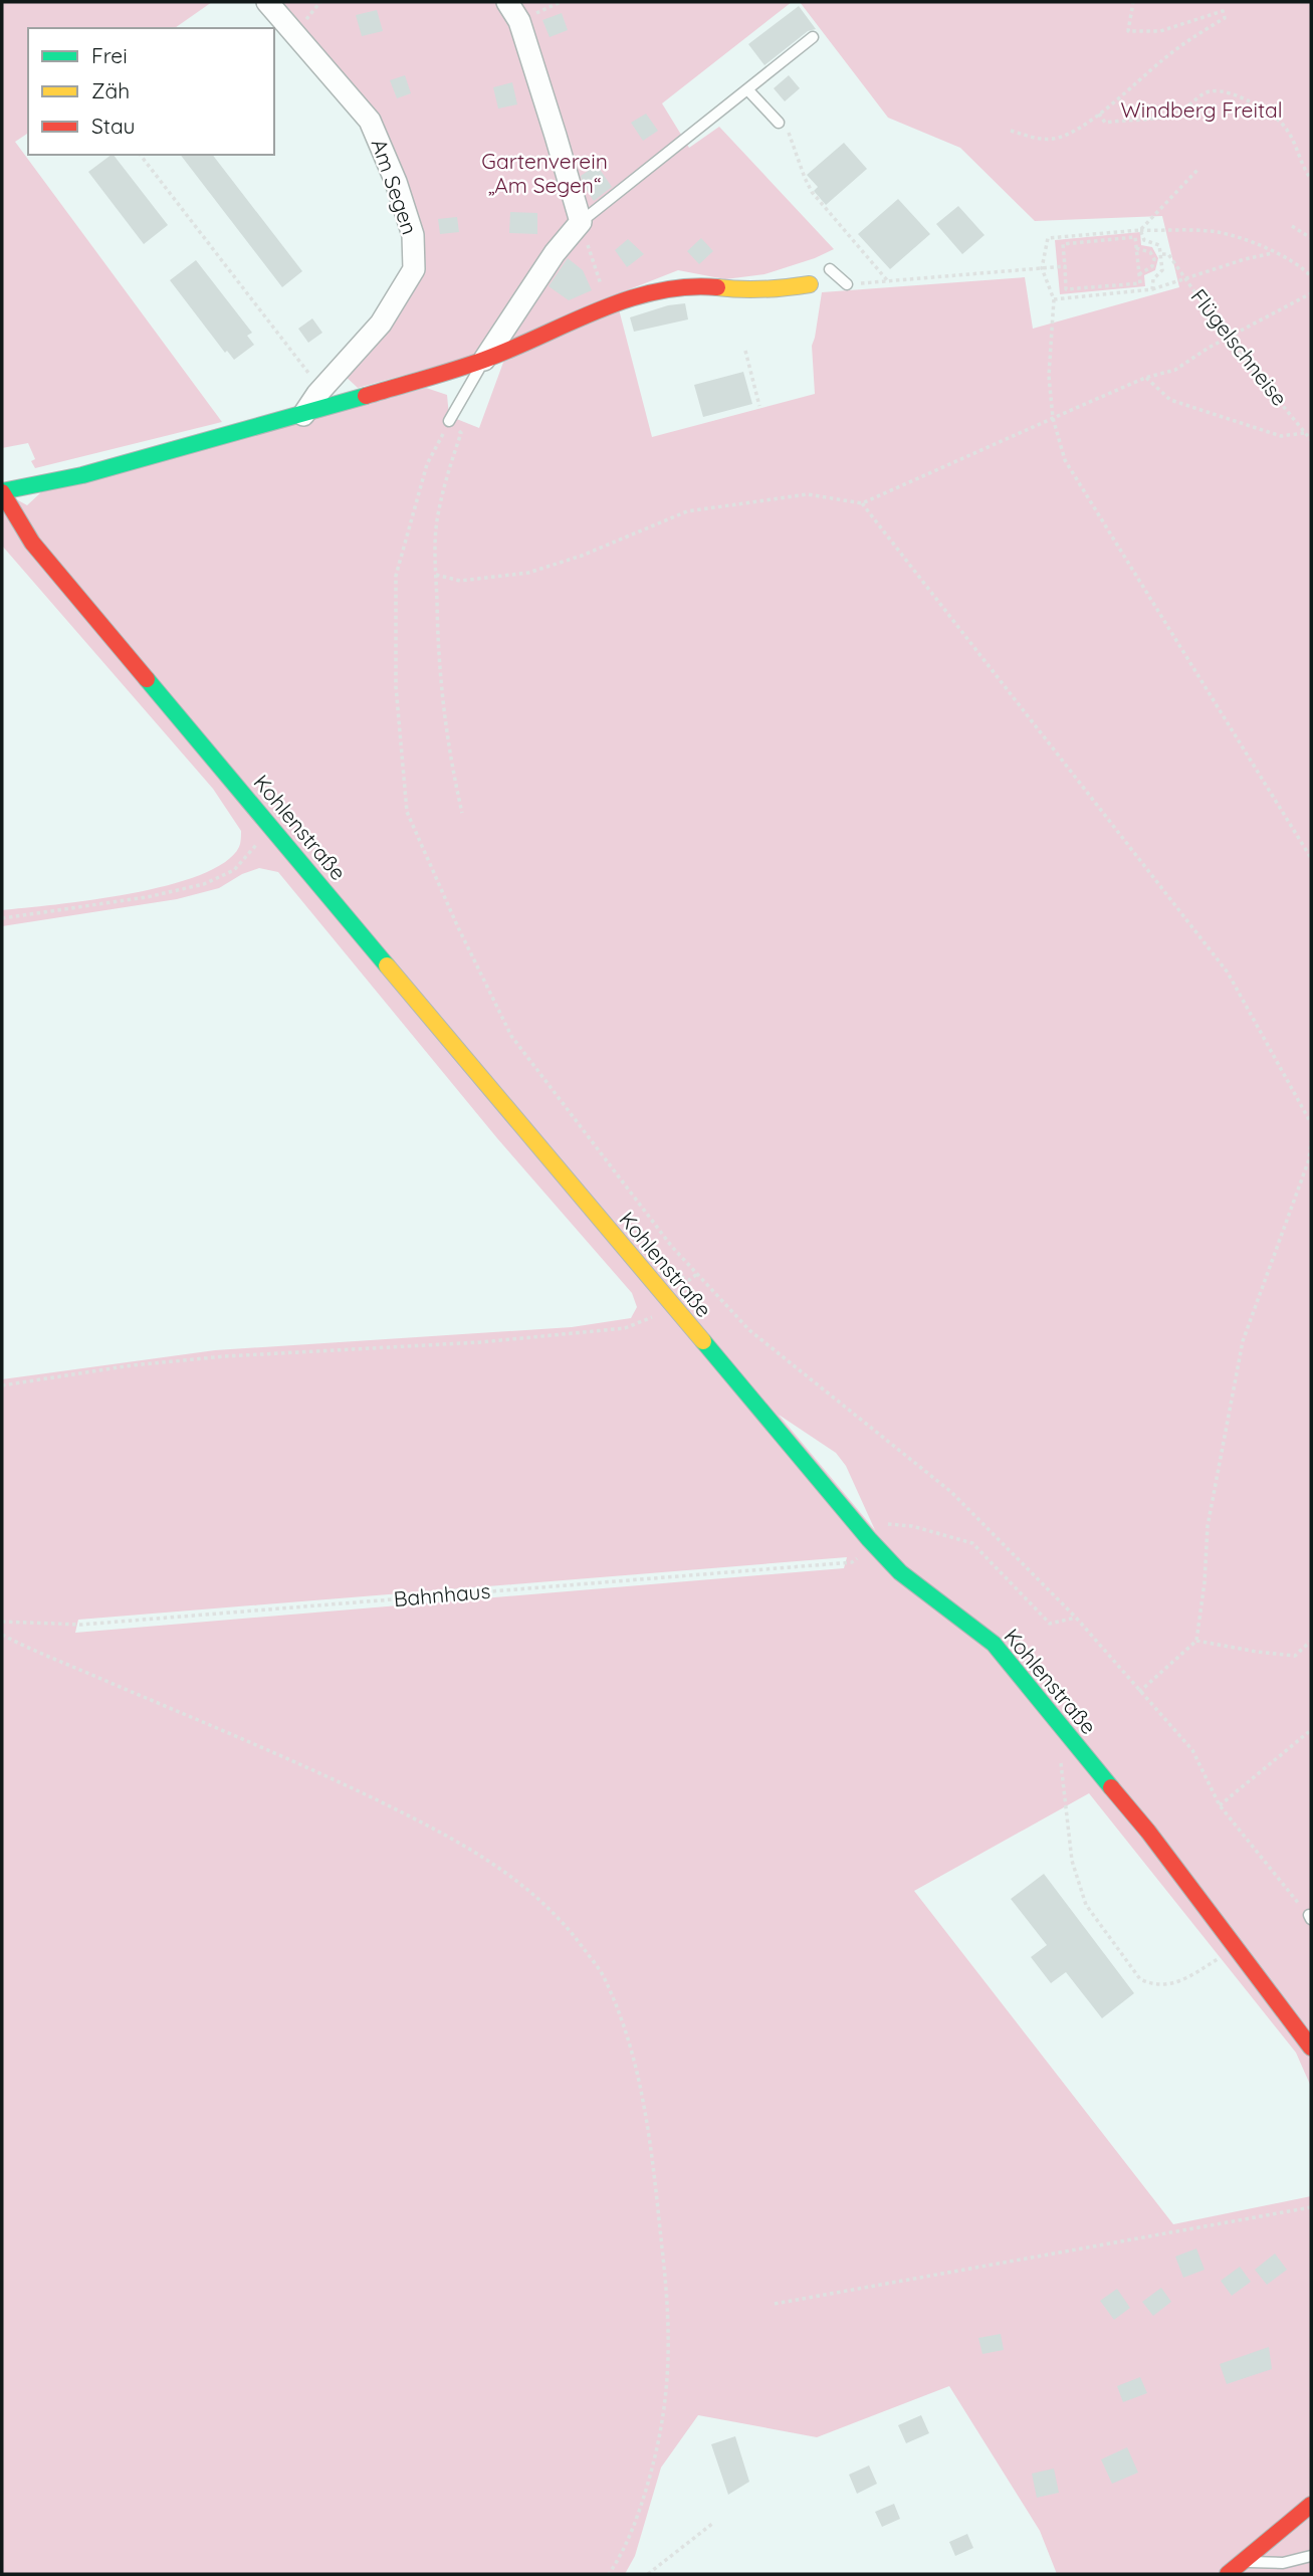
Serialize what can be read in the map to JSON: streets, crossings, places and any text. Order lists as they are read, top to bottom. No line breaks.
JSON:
{"streets":{"street":["Am Segen","Kohlenstraße"],"path":["Flügelschneise","Bahnhaus"]},"crossings":[["Kohlenstraße","Bahnhaus"]],"parks":["Windberg Freital","Gartenverein „Am Segen“"],"legend":["Frei","Zäh","Stau"]}
